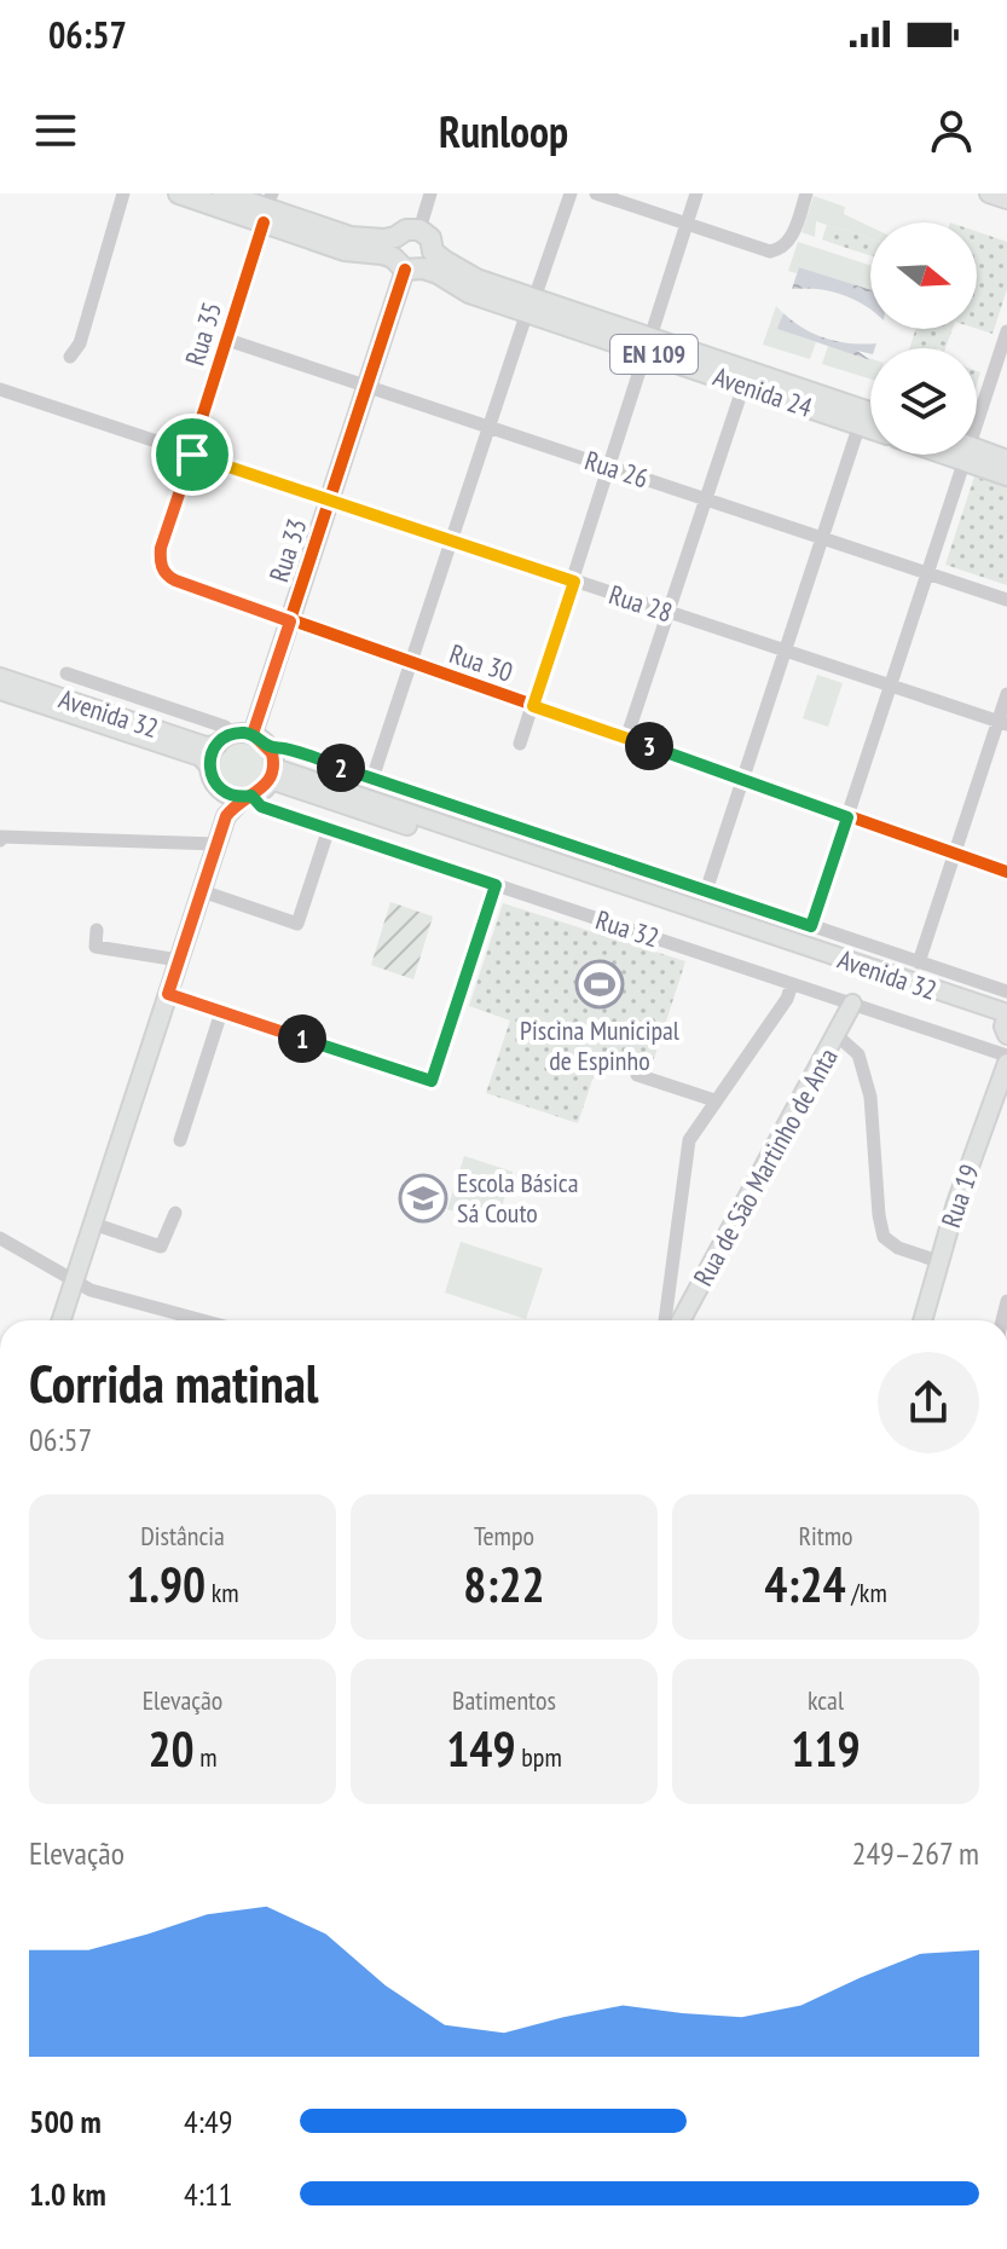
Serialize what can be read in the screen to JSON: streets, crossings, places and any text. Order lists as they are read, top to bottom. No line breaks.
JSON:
{"streets":{"main road":["EN 109","Avenida 24","Rua 33","Avenida 32","Rua de São Martinho de Anta","Rua 19"],"street":["Rua 35","Rua 26","Rua 28","Rua 30","Rua 32"]},"crossings":[["Rua 35","Rua 26"],["Rua 35","Rua 28"],["Rua 35","Rua 30"],["Avenida 24","Rua 33"],["Rua 26","Rua 33"],["Rua 33","Rua 28"],["Rua 33","Rua 30"],["Rua 33","Avenida 32"],["Rua 33","Rua 32"],["Avenida 32","Rua 32"],["Rua 32","Rua de São Martinho de Anta"],["Rua 32","Rua 19"]],"places":{"sports":["Piscina Municipal de Espinho"],"school or university":["Escola Básica Sá Couto"]},"north":"right","page":{"status":"06:57","header":"Runloop","pins":["3","2","1"],"heading":["Corrida matinal","06:57"],"stats":[["Distância","1.90 km"],["Tempo","8:22"],["Ritmo","4:24 /km"],["Elevação","20 m"],["Batimentos","149 bpm"],["kcal","119"]],"chart":["Elevação","249–267 m"],"list":[{"name":"500 m","note":"4:49"},{"name":"1.0 km","note":"4:11"}]}}
